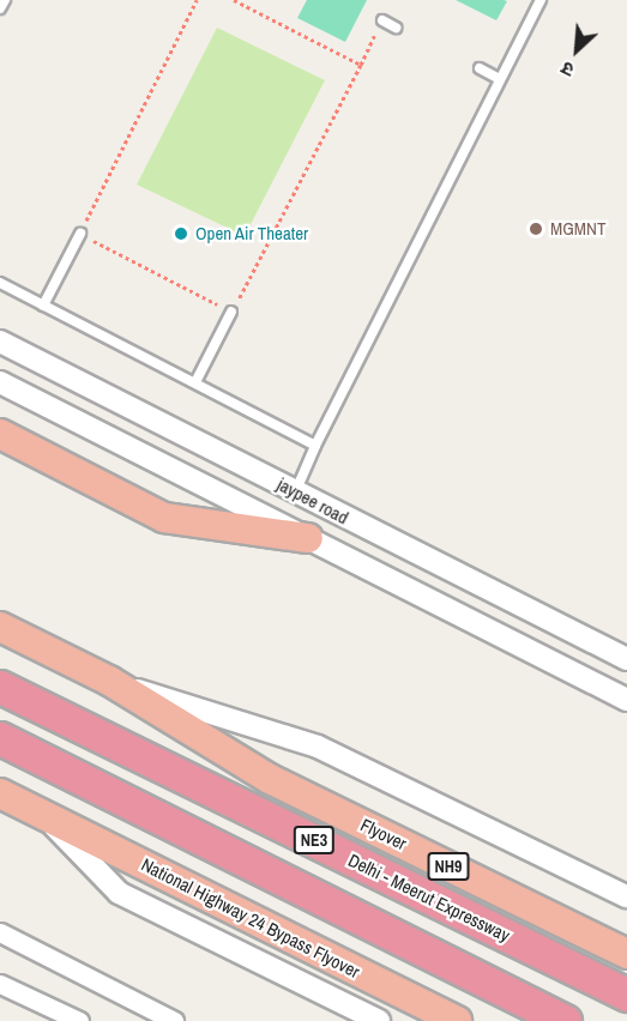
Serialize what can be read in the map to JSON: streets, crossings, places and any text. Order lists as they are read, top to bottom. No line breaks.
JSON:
{"streets":{"highway":["Flyover","NE3","NH9","Delhi - Meerut Expressway","National Highway 24 Bypass Flyover"],"street":["jaypee road"]},"places":["MGMNT","Open Air Theater"],"north":"bottom left"}
